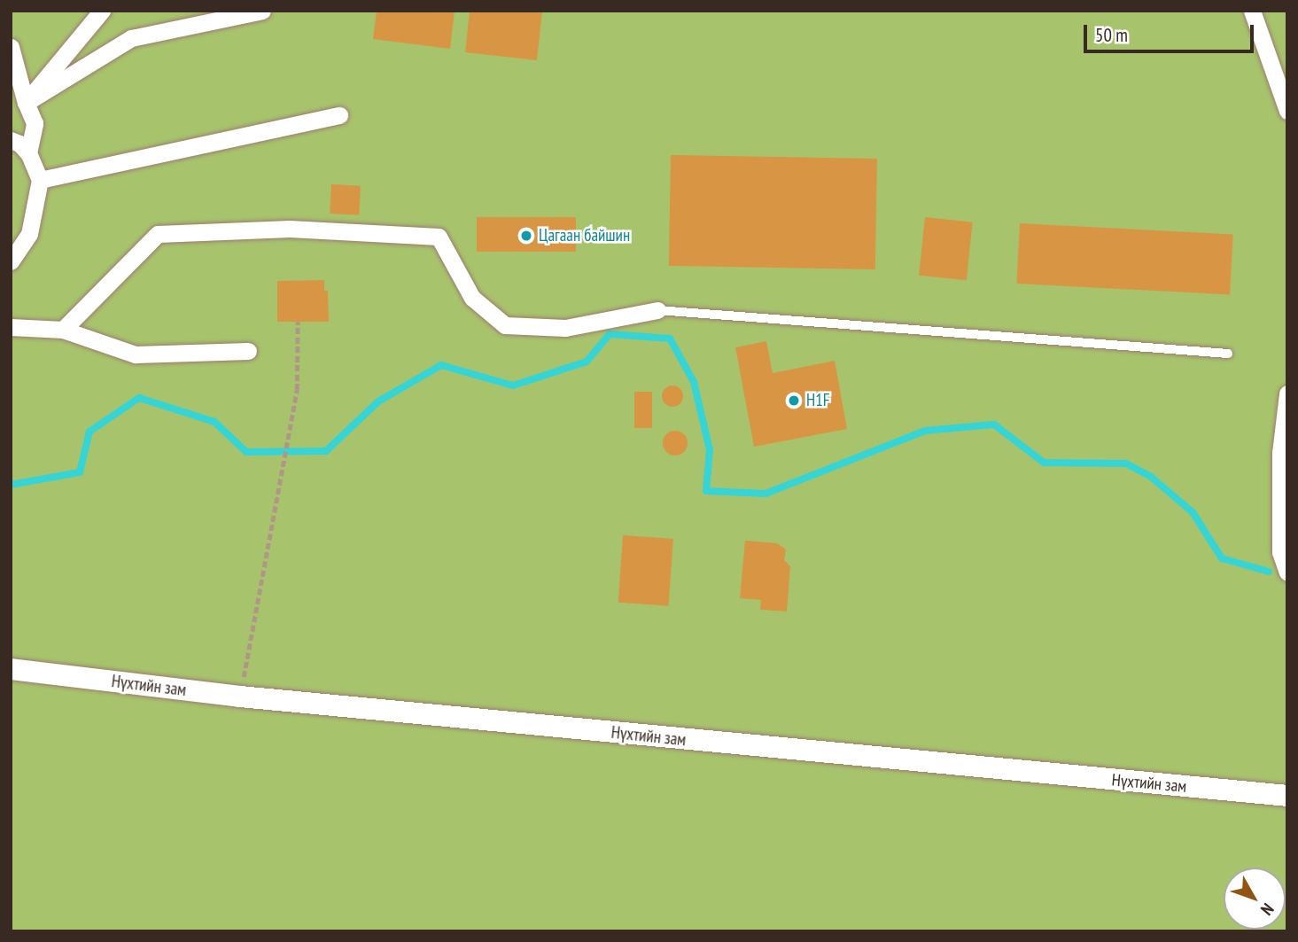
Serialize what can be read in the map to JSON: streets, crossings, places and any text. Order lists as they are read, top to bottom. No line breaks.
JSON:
{"streets":{"street":["Нүхтийн зам"]},"places":["Цагаан байшин","H1F"],"scale_bar":"50 m","north":"bottom right"}
